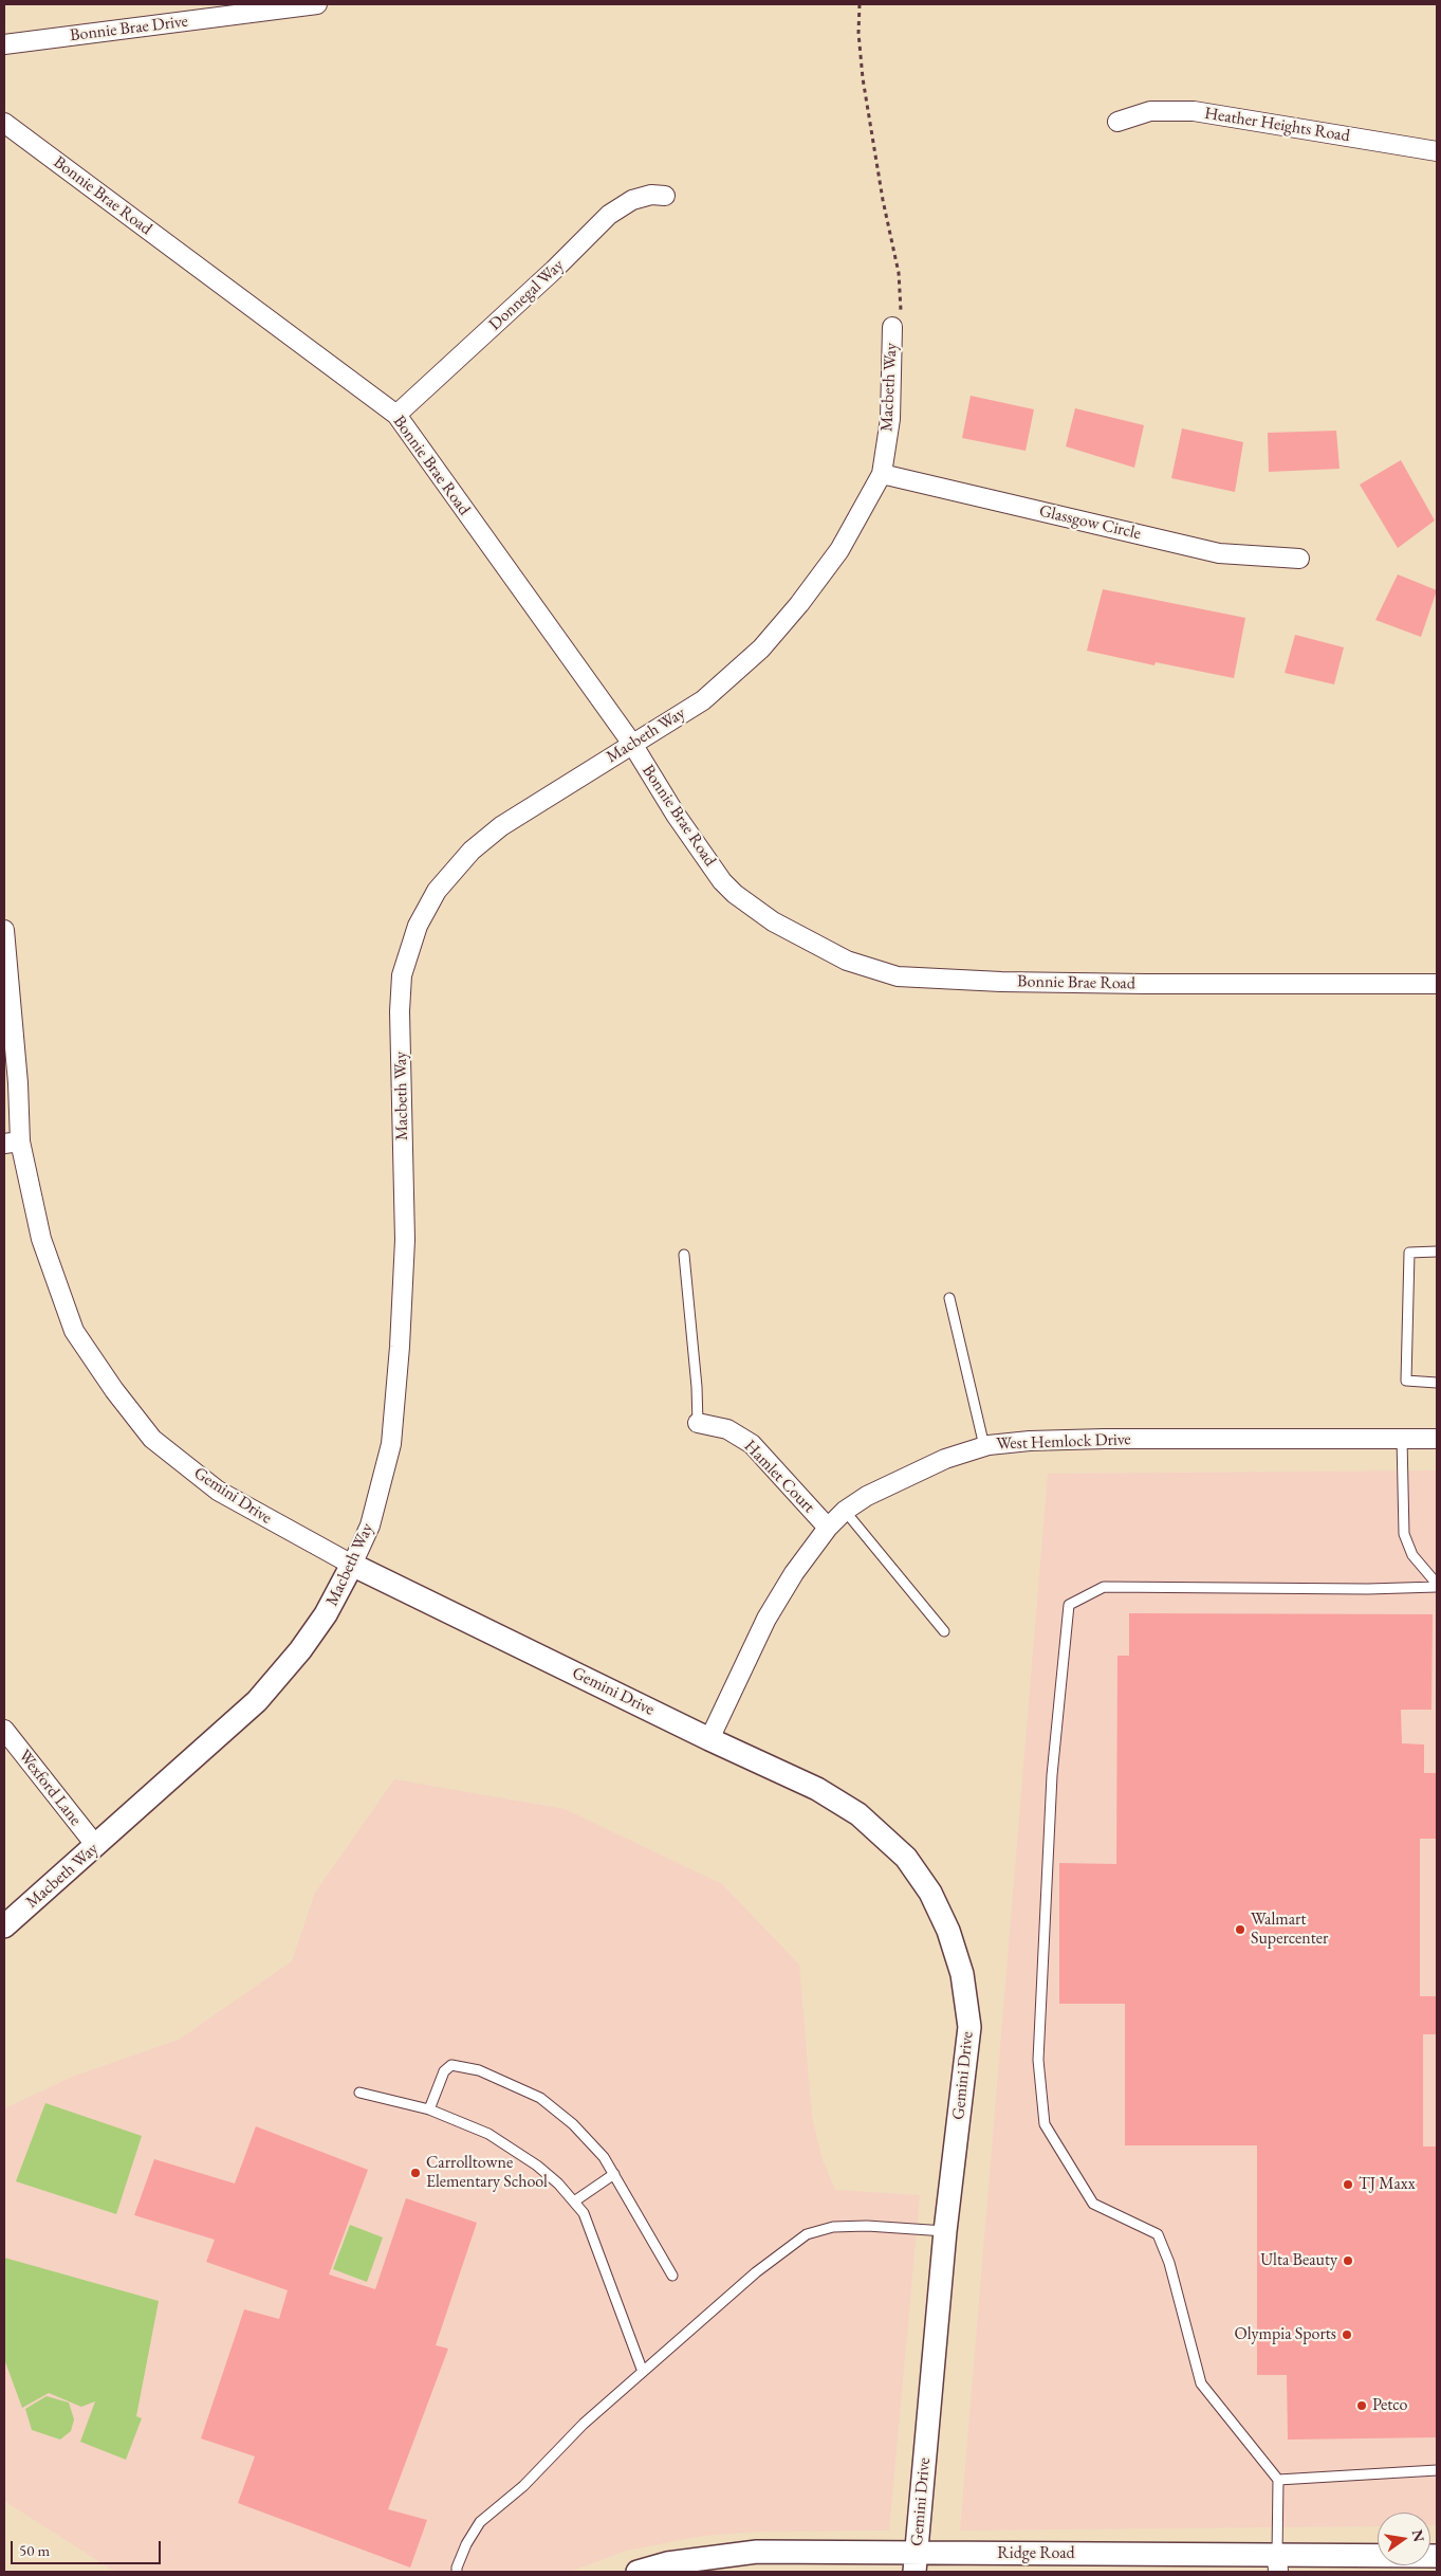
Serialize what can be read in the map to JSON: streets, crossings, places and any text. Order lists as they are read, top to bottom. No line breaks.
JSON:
{"streets":{"street":["Bonnie Brae Drive","Heather Heights Road","Bonnie Brae Road","Donnegal Way","Macbeth Way","Glassgow Circle","West Hemlock Drive","Hamlet Court","Gemini Drive","Wexford Lane","Ridge Road"]},"crossings":[["Bonnie Brae Road","Donnegal Way"],["Bonnie Brae Road","Macbeth Way"],["Macbeth Way","Glassgow Circle"],["Macbeth Way","Gemini Drive"],["Macbeth Way","Wexford Lane"],["West Hemlock Drive","Hamlet Court"],["West Hemlock Drive","Gemini Drive"],["Gemini Drive","Ridge Road"]],"places":["Walmart Supercenter","Carrolltowne Elementary School","TJ Maxx","Ulta Beauty","Olympia Sports","Petco"],"scale_bar":"50 m","north":"right"}
